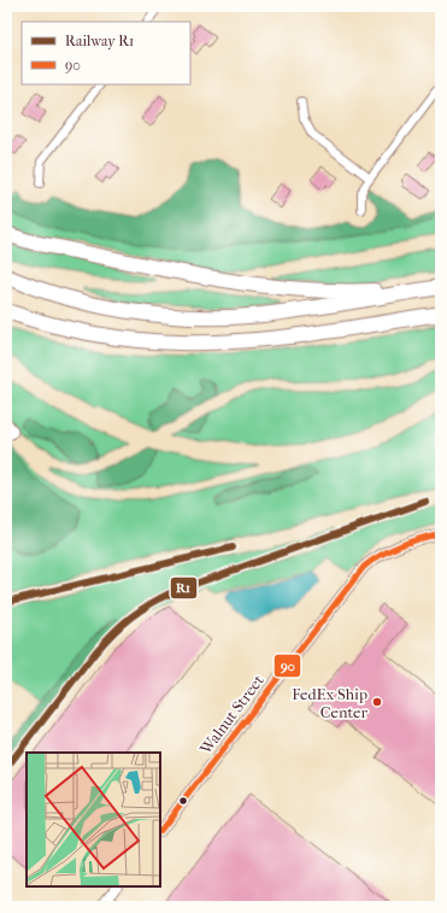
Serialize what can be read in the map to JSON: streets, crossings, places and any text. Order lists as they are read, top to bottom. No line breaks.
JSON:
{"streets":{"street":["Walnut Street"]},"places":["FedEx Ship Center"],"lines":["rail line R1","transit line 90"],"legend":["Railway R1","90"]}
